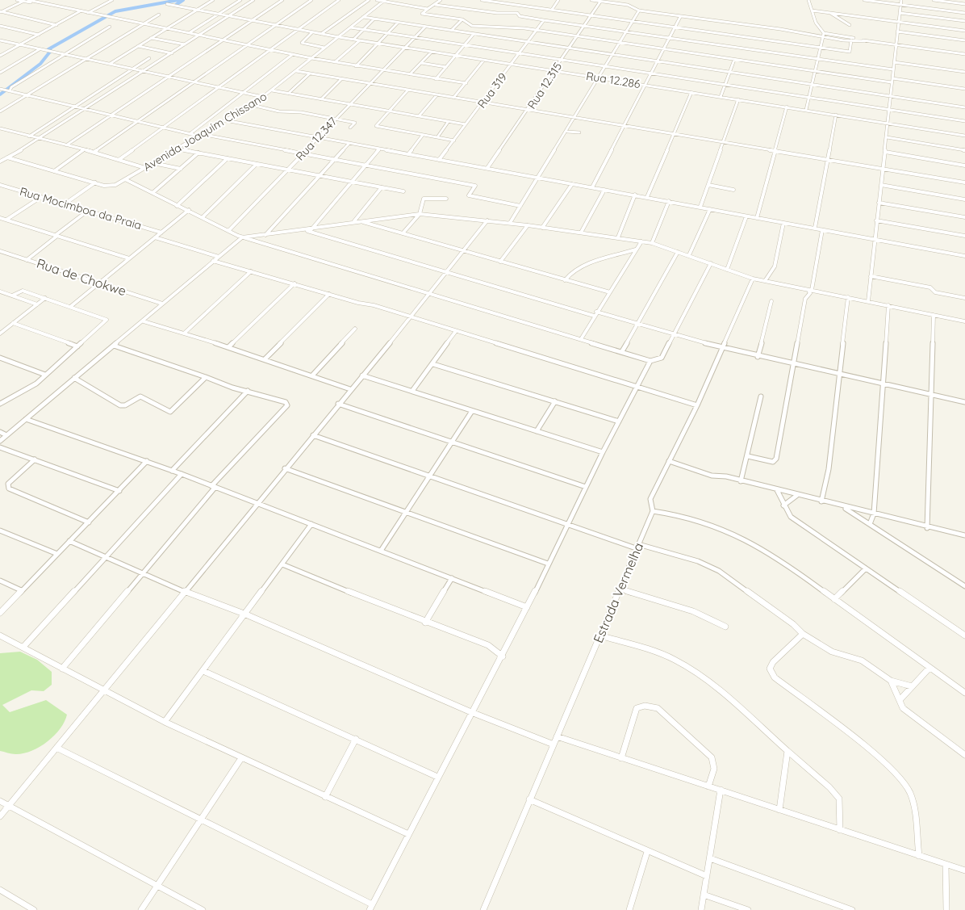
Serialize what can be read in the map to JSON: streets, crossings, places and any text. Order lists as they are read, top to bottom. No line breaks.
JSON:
{"streets":{"street":["Rua 12.286","Rua 12.315","Rua 319","Avenida Joaquim Chissano","Rua 12.347","Rua Mocimboa da Praia","Rua de Chokwe","Estrada Vermelha"]},"crossings":[["Rua 12.286","Rua 12.315"],["Rua 12.286","Rua 319"],["Rua 12.286","Avenida Joaquim Chissano"],["Rua 12.286","Rua 12.347"]]}
